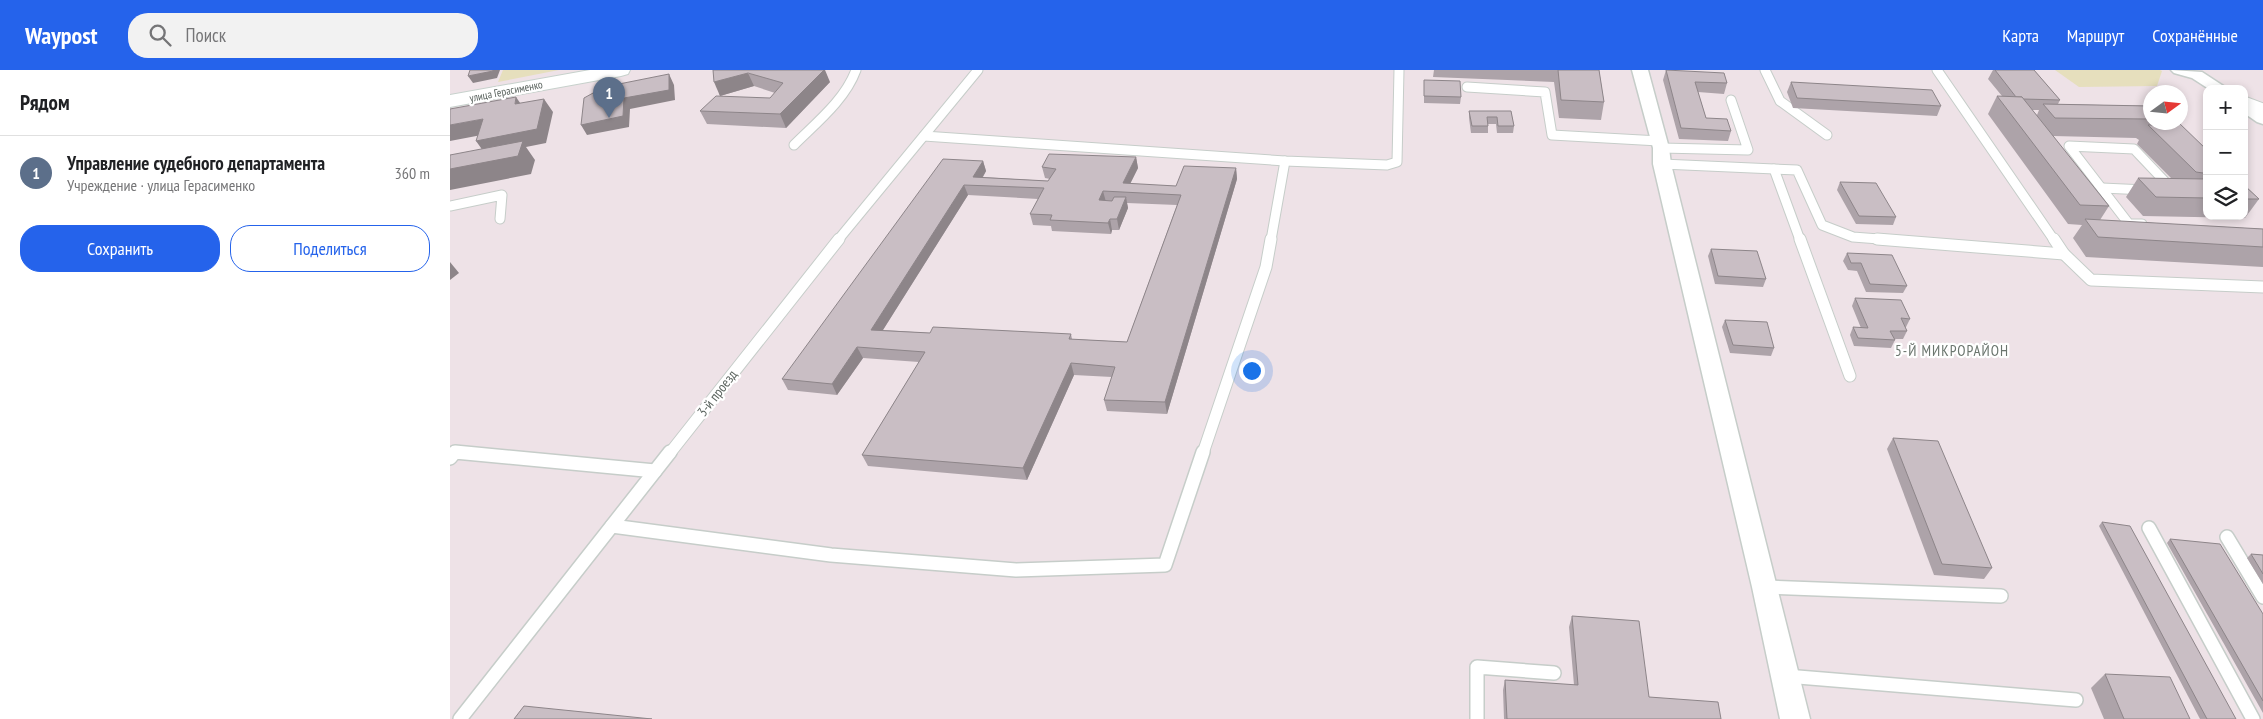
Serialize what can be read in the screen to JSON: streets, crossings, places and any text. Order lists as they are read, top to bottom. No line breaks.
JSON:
{"streets":{"main road":["улица Герасименко"],"lane":["3-й проезд"]},"districts":["5-Й МИКРОРАЙОН"],"north":"right","page":{"header":"Waypost","search":"Поиск","nav":["Карта","Маршрут","Сохранённые"],"heading":"Рядом","pins":"1","map_buttons":["+","−"],"list":[{"mark":"1","name":"Управление судебного департамента","note":"Учреждение · улица Герасименко","value":"360 m"}],"buttons":["Сохранить","Поделиться"]}}
